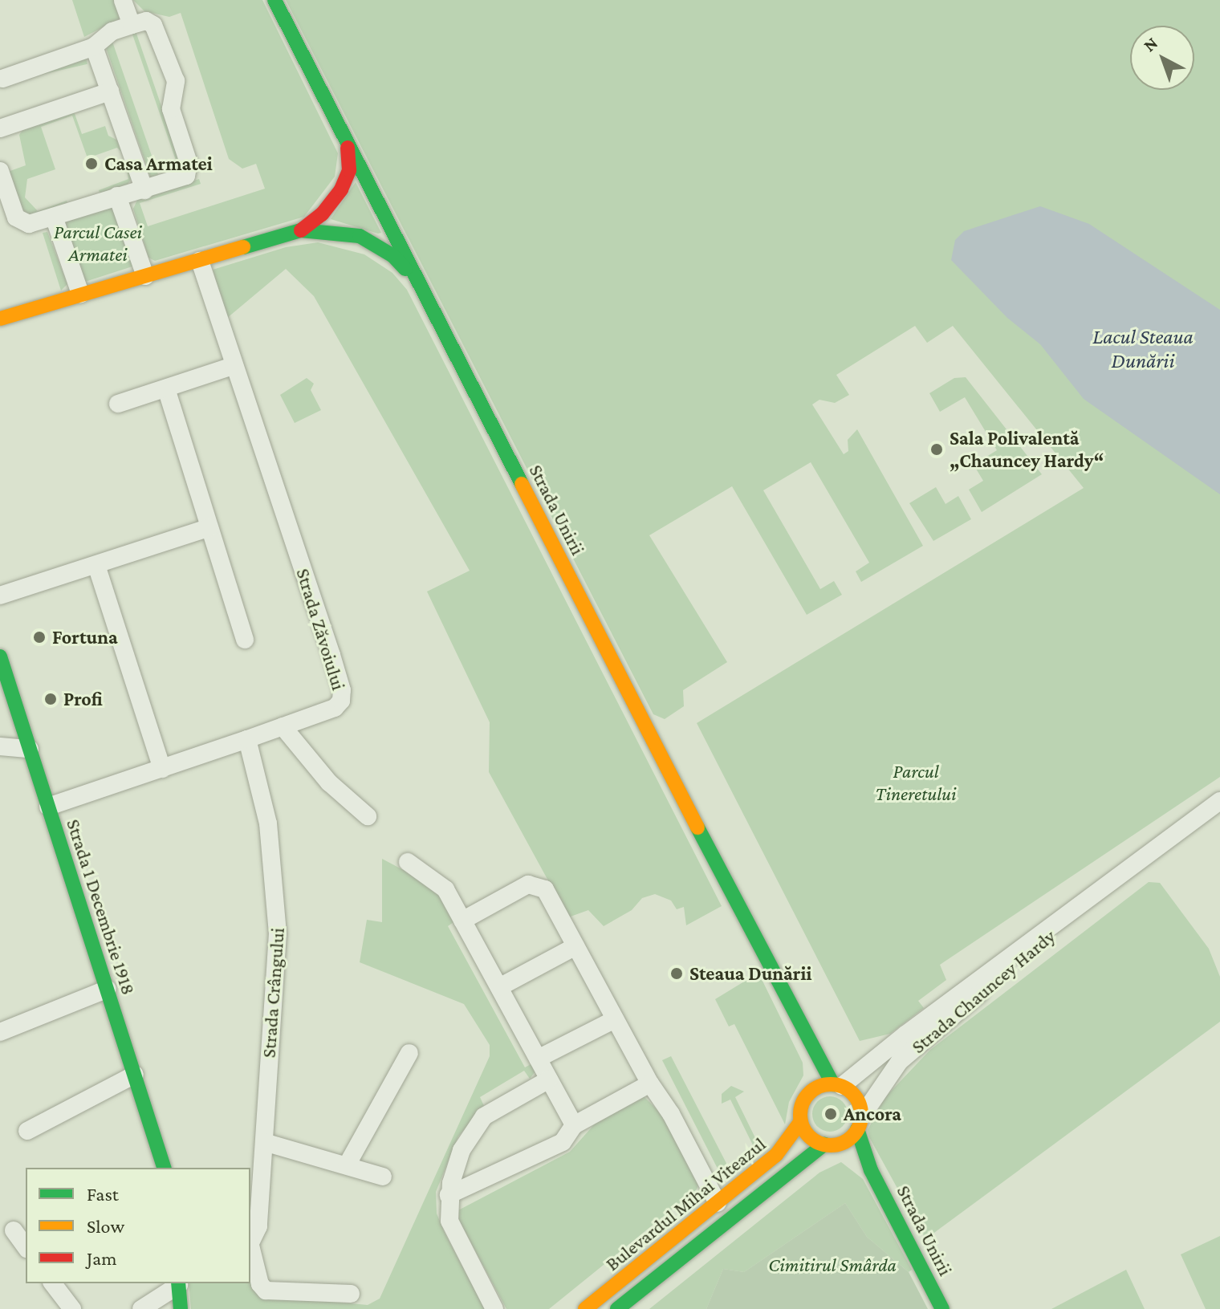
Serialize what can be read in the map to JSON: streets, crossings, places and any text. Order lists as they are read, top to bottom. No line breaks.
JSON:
{"streets":{"main road":["Strada Unirii","Strada 1 Decembrie 1918","Bulevardul Mihai Viteazul"],"street":["Strada Zăvoiului","Strada Chauncey Hardy","Strada Crângului"]},"crossings":[["Strada Unirii","Strada Chauncey Hardy"],["Strada Unirii","Bulevardul Mihai Viteazul"],["Strada Zăvoiului","Strada 1 Decembrie 1918"],["Strada Zăvoiului","Strada Crângului"],["Strada Chauncey Hardy","Bulevardul Mihai Viteazul"]],"water":["Lacul Steaua Dunării"],"parks":["Parcul Casei Armatei","Parcul Tineretului","Cimitirul Smârda"],"places":["Casa Armatei","Sala Polivalentă „Chauncey Hardy“","Fortuna","Profi","Steaua Dunării","Ancora"],"legend":["Fast","Slow","Jam"],"north":"top left"}
